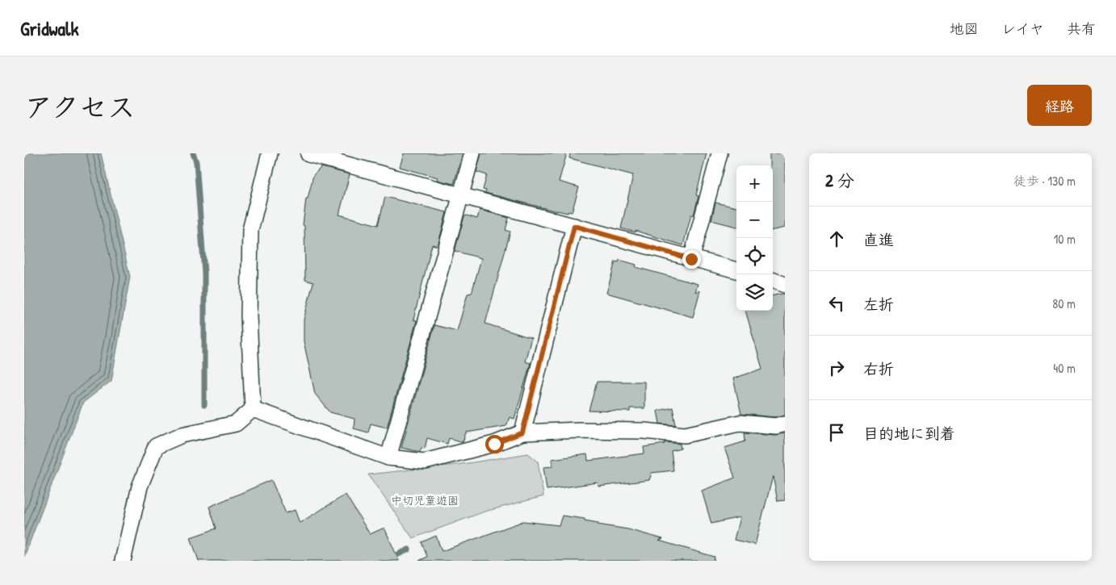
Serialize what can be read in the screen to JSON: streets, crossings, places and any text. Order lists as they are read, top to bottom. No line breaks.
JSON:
{"parks":["中切児童遊園"],"page":{"header":"Gridwalk","nav":["地図","レイヤ","共有"],"title":"アクセス","buttons":"経路","heading":["2 分","徒歩 · 130 m"],"map_buttons":["+","−"],"list":[["直進","10 m"],["左折","80 m"],["右折","40 m"],"目的地に到着"]}}
